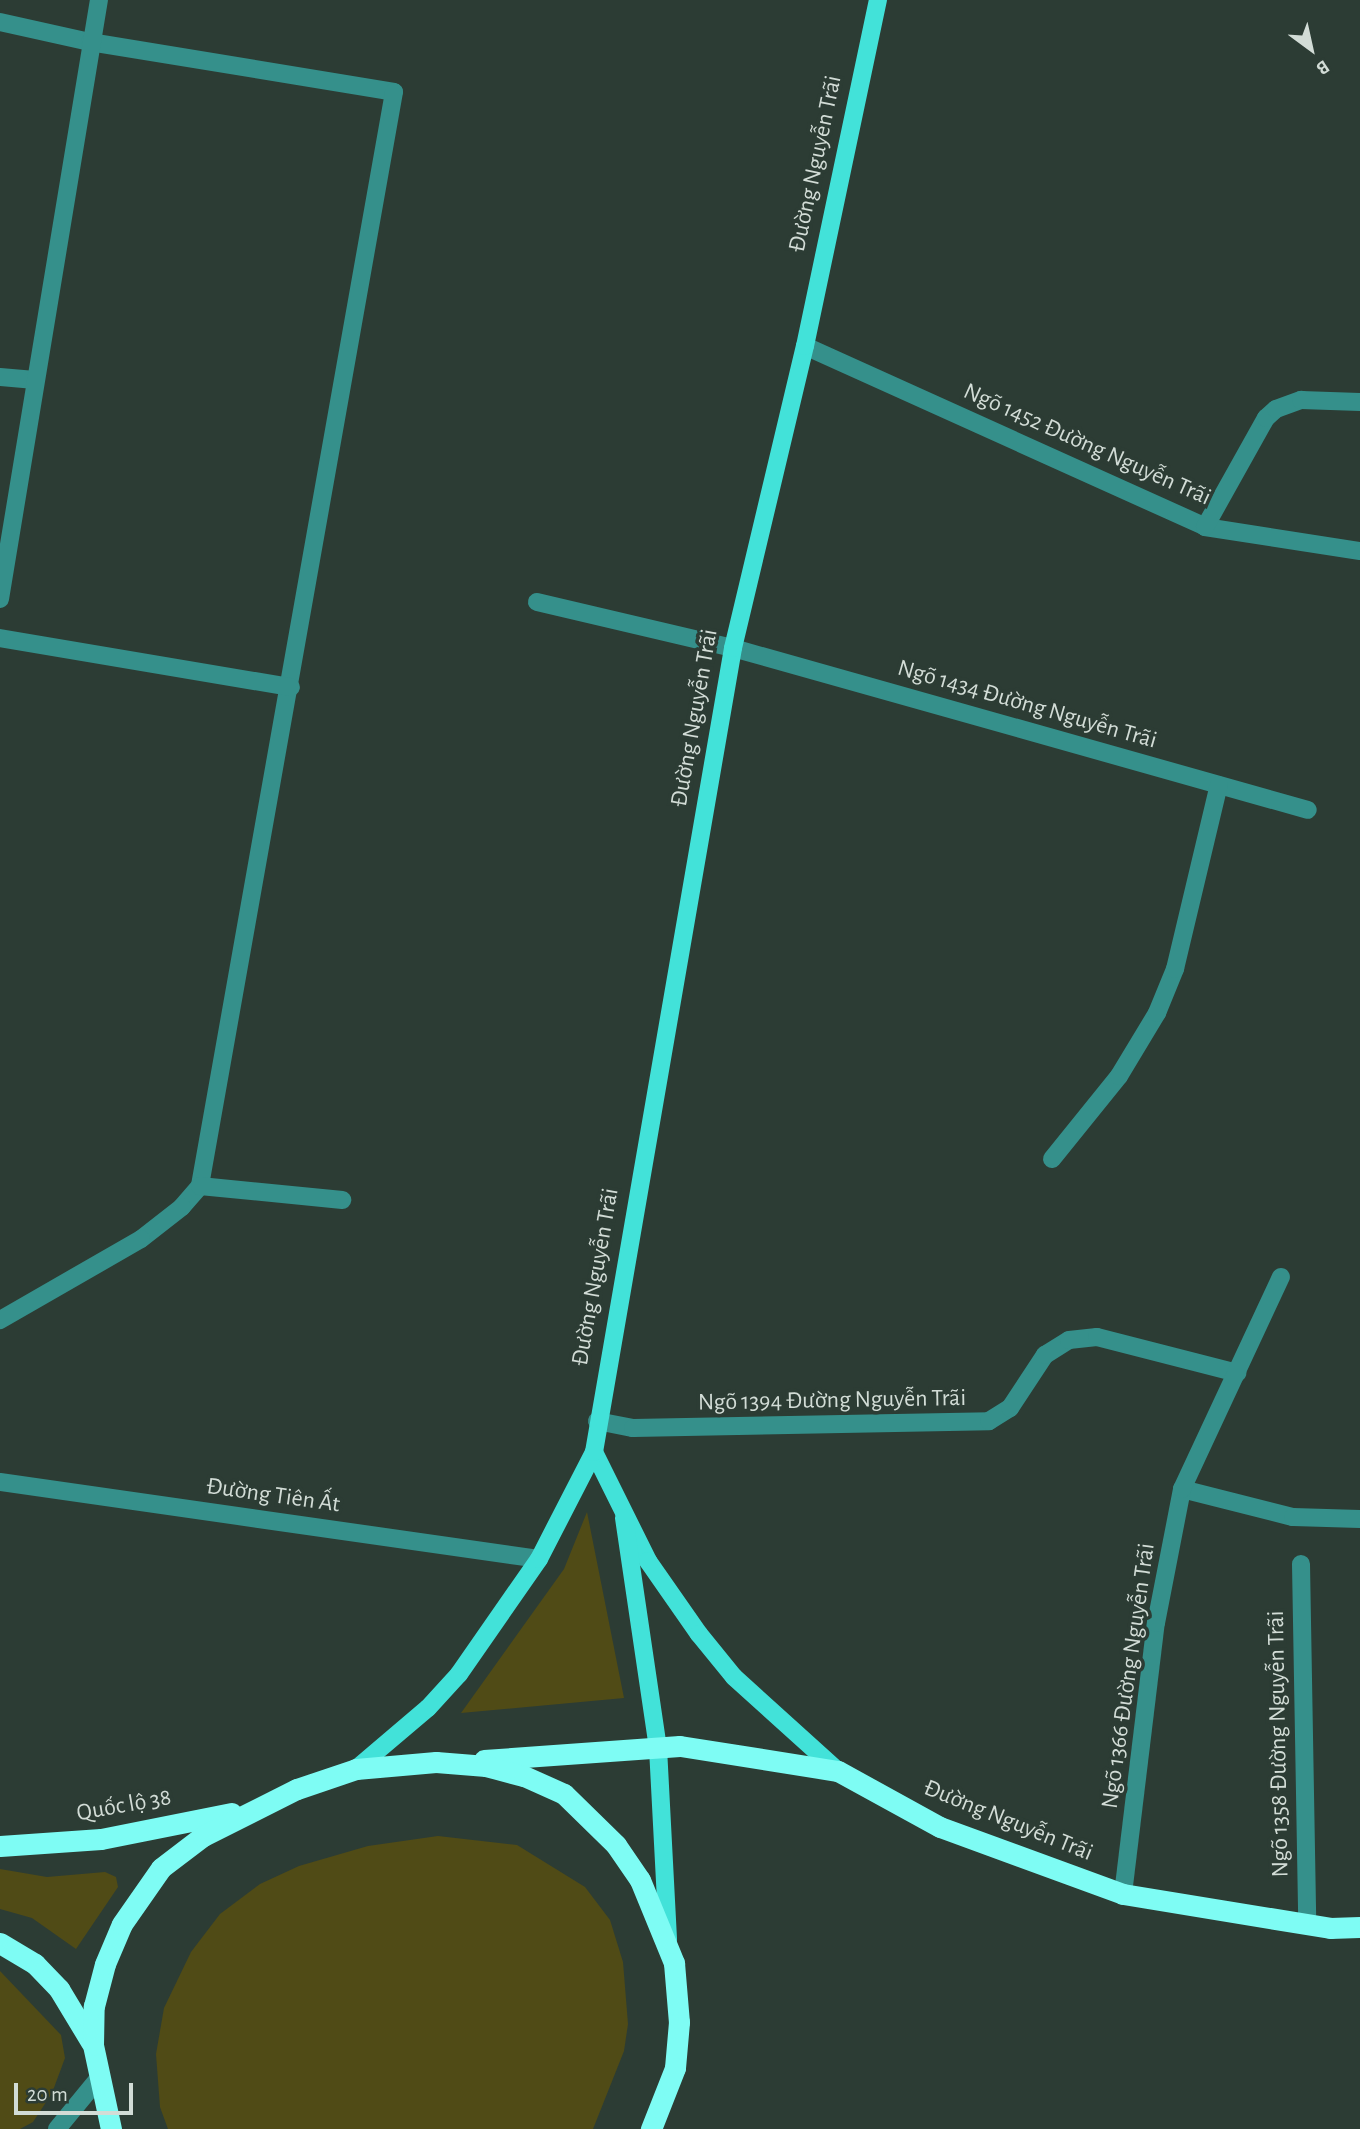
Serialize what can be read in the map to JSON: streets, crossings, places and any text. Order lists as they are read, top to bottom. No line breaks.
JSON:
{"streets":{"highway":["Đường Nguyễn Trãi","Quốc lộ 38"],"street":["Ngõ 1452 Đường Nguyễn Trãi","Ngõ 1434 Đường Nguyễn Trãi","Ngõ 1394 Đường Nguyễn Trãi","Đường Tiên Ất","Ngõ 1366 Đường Nguyễn Trãi","Ngõ 1358 Đường Nguyễn Trãi"]},"crossings":[["Đường Nguyễn Trãi","Ngõ 1452 Đường Nguyễn Trãi"],["Đường Nguyễn Trãi","Ngõ 1434 Đường Nguyễn Trãi"],["Đường Nguyễn Trãi","Ngõ 1394 Đường Nguyễn Trãi"],["Đường Nguyễn Trãi","Đường Tiên Ất"],["Đường Nguyễn Trãi","Ngõ 1366 Đường Nguyễn Trãi"],["Đường Nguyễn Trãi","Ngõ 1358 Đường Nguyễn Trãi"],["Ngõ 1394 Đường Nguyễn Trãi","Ngõ 1366 Đường Nguyễn Trãi"]],"scale_bar":"20 m","north":"bottom right"}
